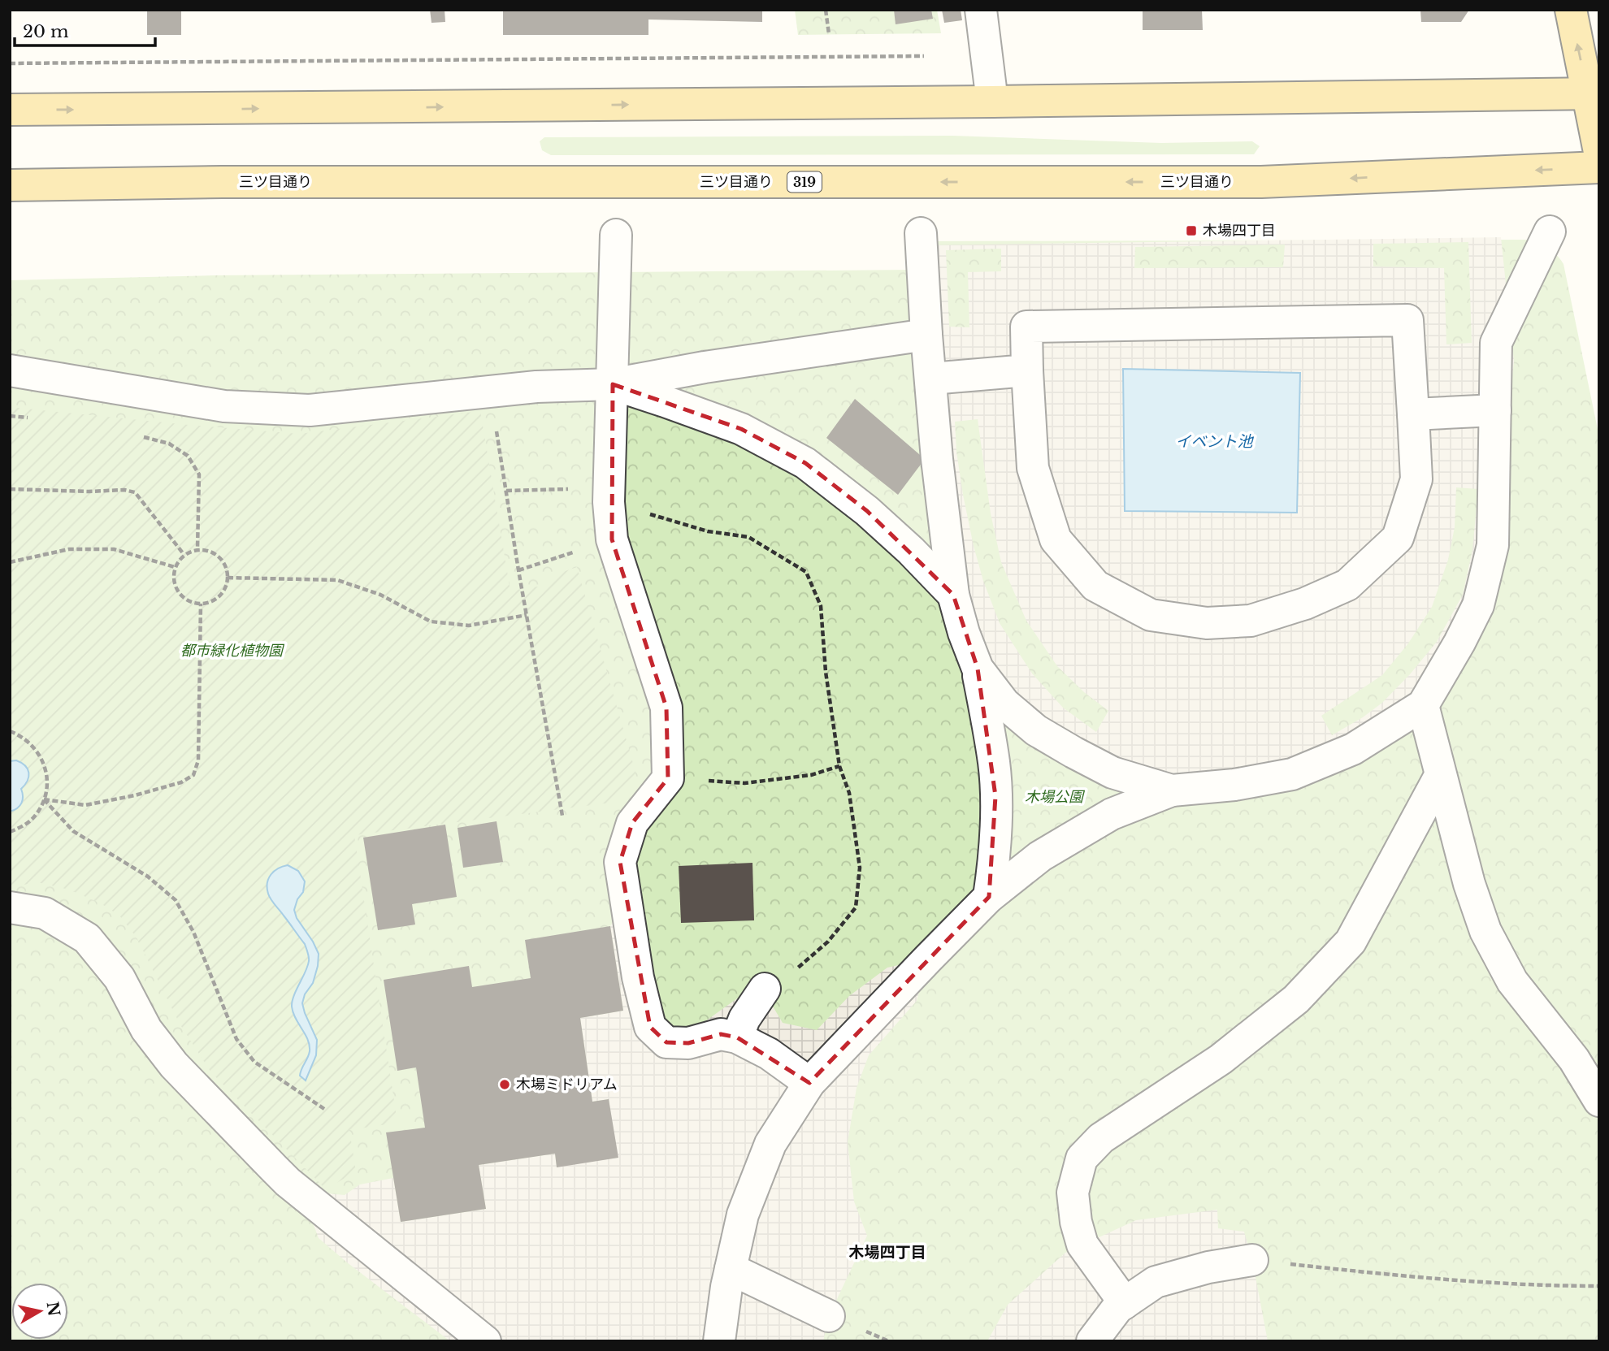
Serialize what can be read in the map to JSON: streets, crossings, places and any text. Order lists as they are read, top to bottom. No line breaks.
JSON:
{"streets":{"main road":["三ツ目通り","319"]},"districts":["木場四丁目"],"water":["イベント池"],"parks":["都市緑化植物園","木場公園"],"places":{"transit":["木場四丁目"],"other":["木場ミドリアム"]},"scale_bar":"20 m","north":"right"}
